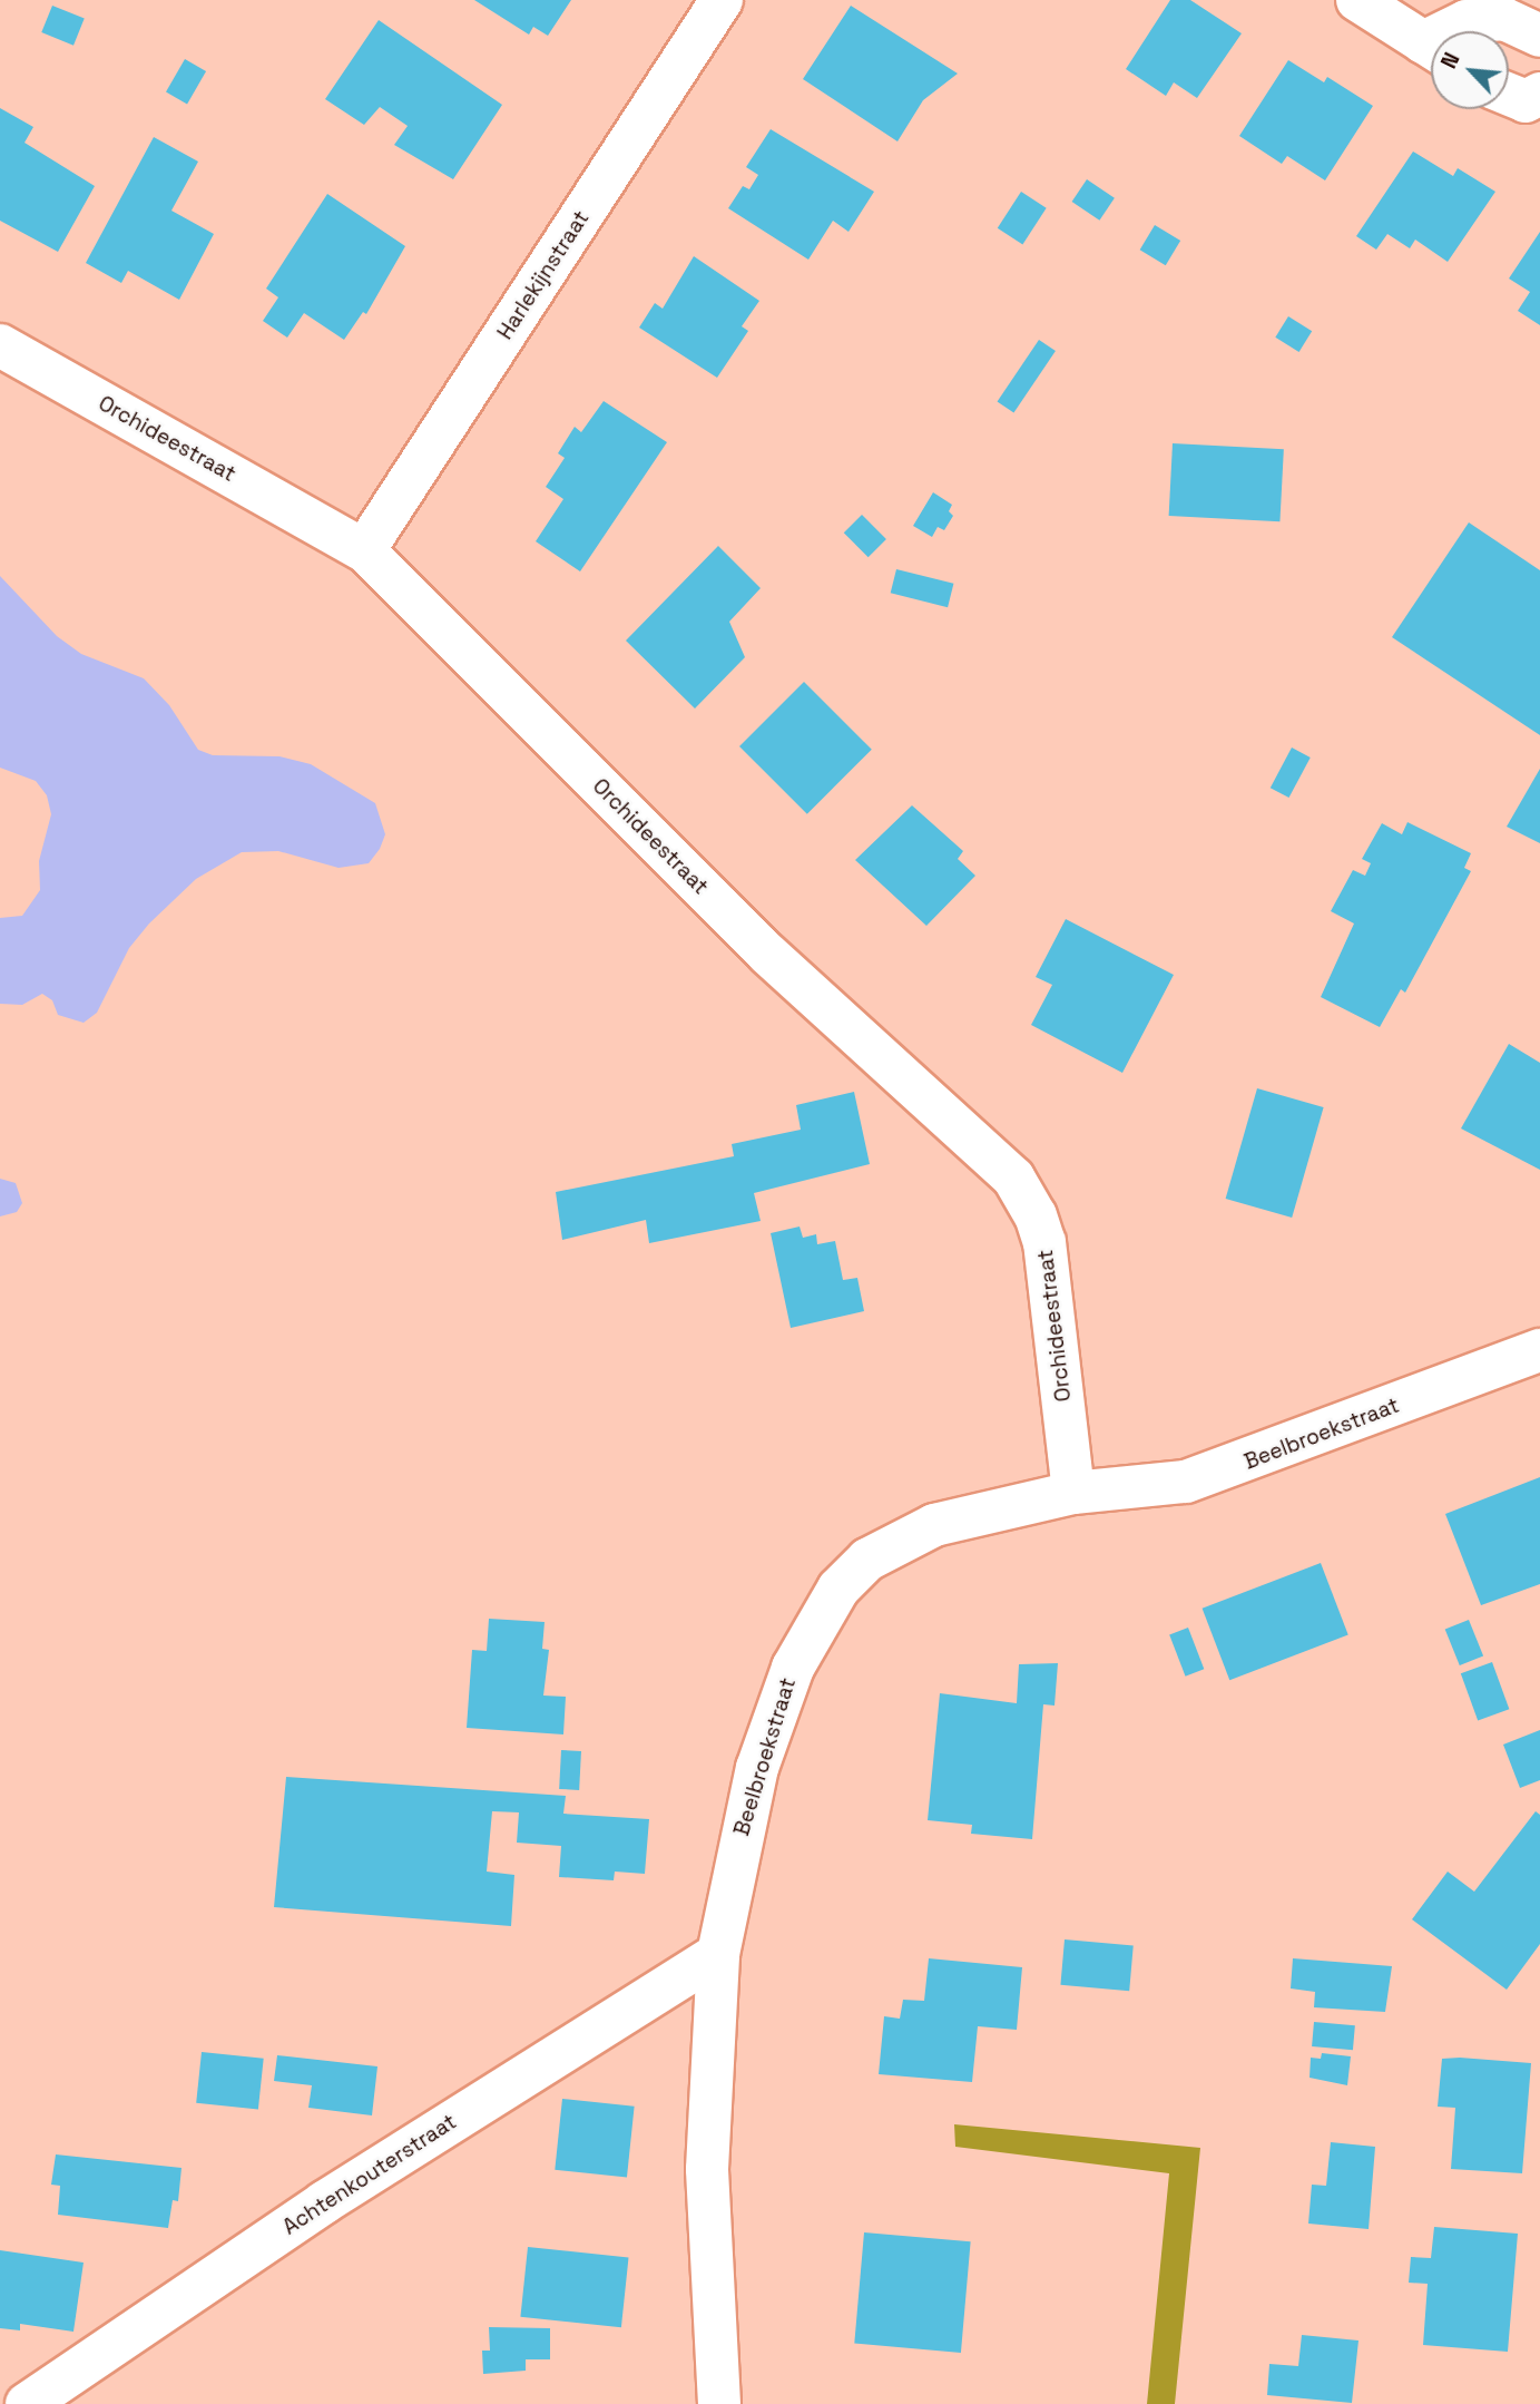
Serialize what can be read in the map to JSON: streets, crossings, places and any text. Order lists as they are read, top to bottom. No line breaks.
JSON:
{"streets":{"street":["Harlekijnstraat","Orchideestraat","Beelbroekstraat","Achtenkouterstraat"]},"crossings":[["Harlekijnstraat","Orchideestraat"],["Orchideestraat","Beelbroekstraat"],["Beelbroekstraat","Achtenkouterstraat"]],"north":"top left"}
